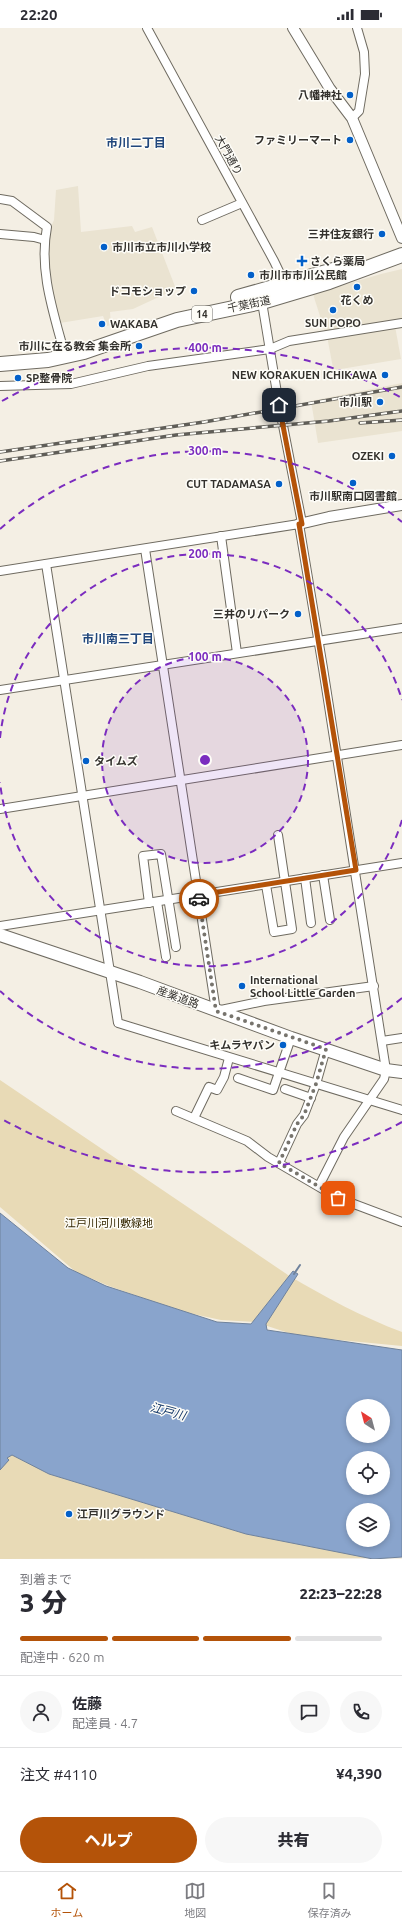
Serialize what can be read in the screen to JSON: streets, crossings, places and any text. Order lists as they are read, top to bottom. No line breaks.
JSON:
{"streets":{"highway":["千葉街道","14"],"main road":["産業道路"],"street":["大門通り"]},"crossings":[["大門通り","千葉街道"]],"districts":["市川二丁目","市川南三丁目"],"water":["江戸川"],"parks":["江戸川河川敷緑地"],"places":{"other":["八幡神社","ファミリーマート","三井住友銀行","市川市立市川小学校","市川市市川公民館","花くめ","ドコモショップ","SUN POPO","WAKABA","市川に在る教会 集会所","NEW KORAKUEN ICHIKAWA","SP整骨院","市川駅","OZEKI","市川駅南口図書館","CUT TADAMASA","三井のリパーク","タイムズ","International School Little Garden","キムラヤパン","江戸川グラウンド"],"health":["さくら薬局"]},"north":"top left","page":{"status":"22:20","heading":["3 分","到着まで","22:23–22:28"],"panel":["佐藤","配達員 · 4.7","注文 #4110","¥4,390"],"bar":"配達中 · 620 m","buttons":["ヘルプ","共有"],"tabs":["ホーム","地図","保存済み"]},"rings":["400 m","300 m","200 m","100 m"]}
